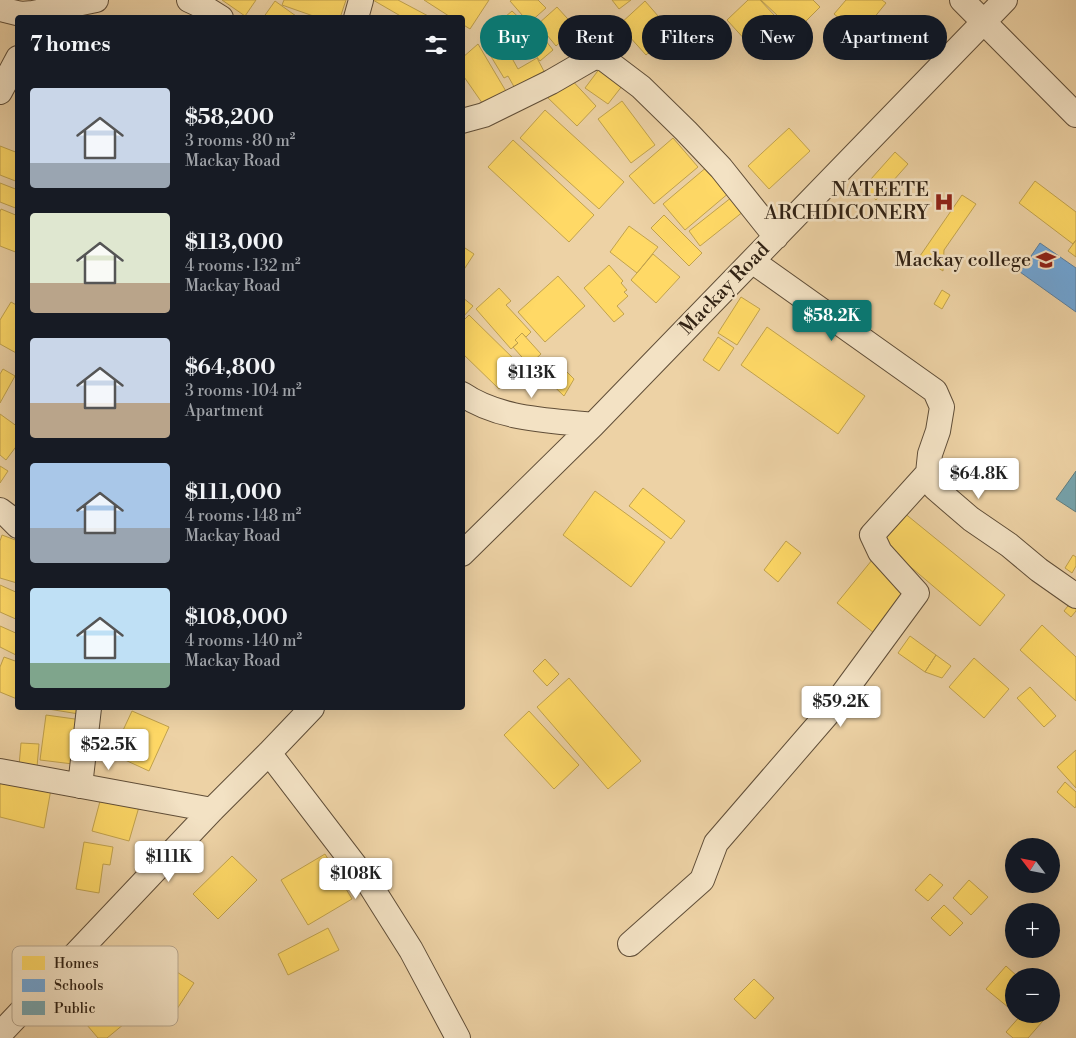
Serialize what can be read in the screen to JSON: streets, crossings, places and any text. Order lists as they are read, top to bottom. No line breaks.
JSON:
{"streets":{"street":["Mackay Road"]},"places":{"hospital":["NATEETE ARCHDICONERY"],"school or university":["Mackay college"]},"legend":["Homes","Schools","Public"],"north":"top left","page":{"chip":["Buy","Rent","Filters","New","Apartment"],"heading":"7 homes","list":[{"name":"$58,200","note":"3 rooms · 80 m² · Mackay Road"},{"name":"$113,000","note":"4 rooms · 132 m² · Mackay Road"},{"name":"$64,800","note":"3 rooms · 104 m² · Apartment"},{"name":"$111,000","note":"4 rooms · 148 m² · Mackay Road"},{"name":"$108,000","note":"4 rooms · 140 m² · Mackay Road"}],"price":["$58.2K","$113K","$64.8K","$59.2K","$52.5K","$111K","$108K"],"map_buttons":["+","−"]}}
